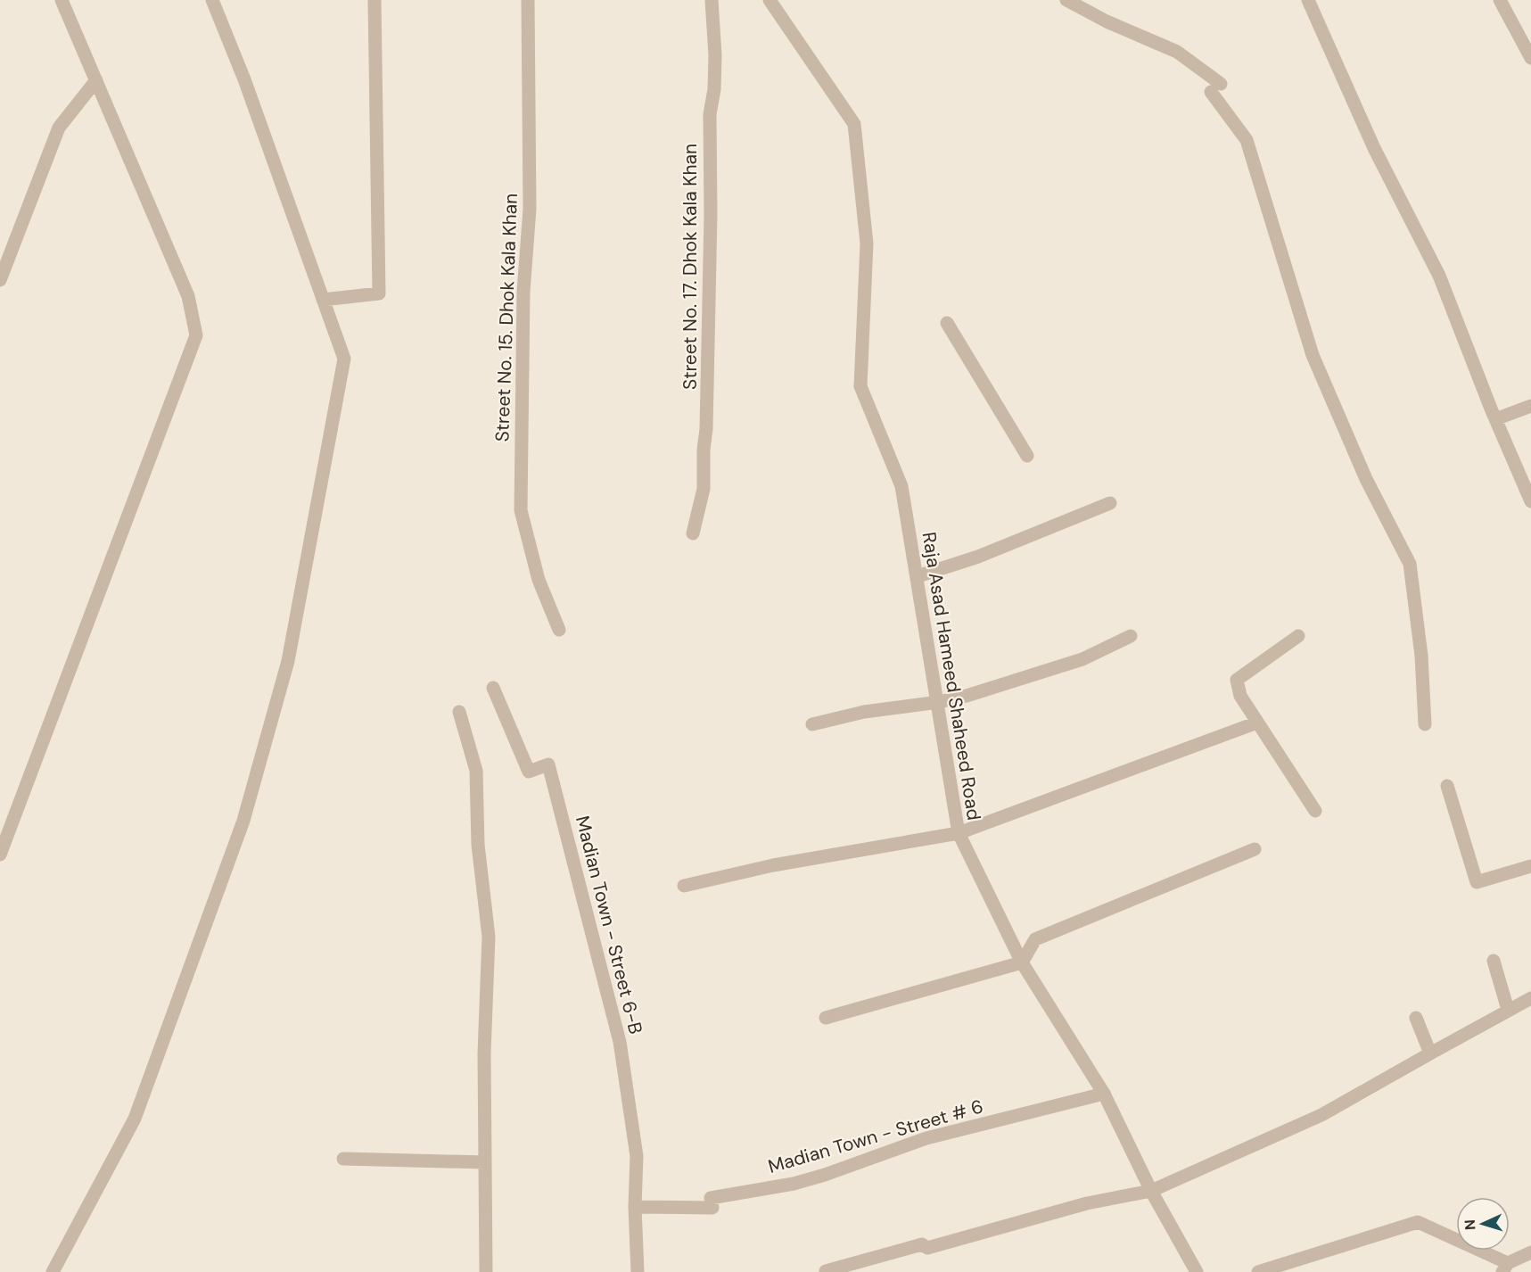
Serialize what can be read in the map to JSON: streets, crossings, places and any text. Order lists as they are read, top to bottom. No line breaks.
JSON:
{"streets":{"street":["Street No. 17. Dhok Kala Khan","Street No. 15. Dhok Kala Khan","Raja Asad Hameed Shaheed Road","Madian Town - Street 6-B","Madian Town - Street # 6"]},"crossings":[["Raja Asad Hameed Shaheed Road","Madian Town - Street # 6"],["Madian Town - Street 6-B","Madian Town - Street # 6"]],"north":"left"}
